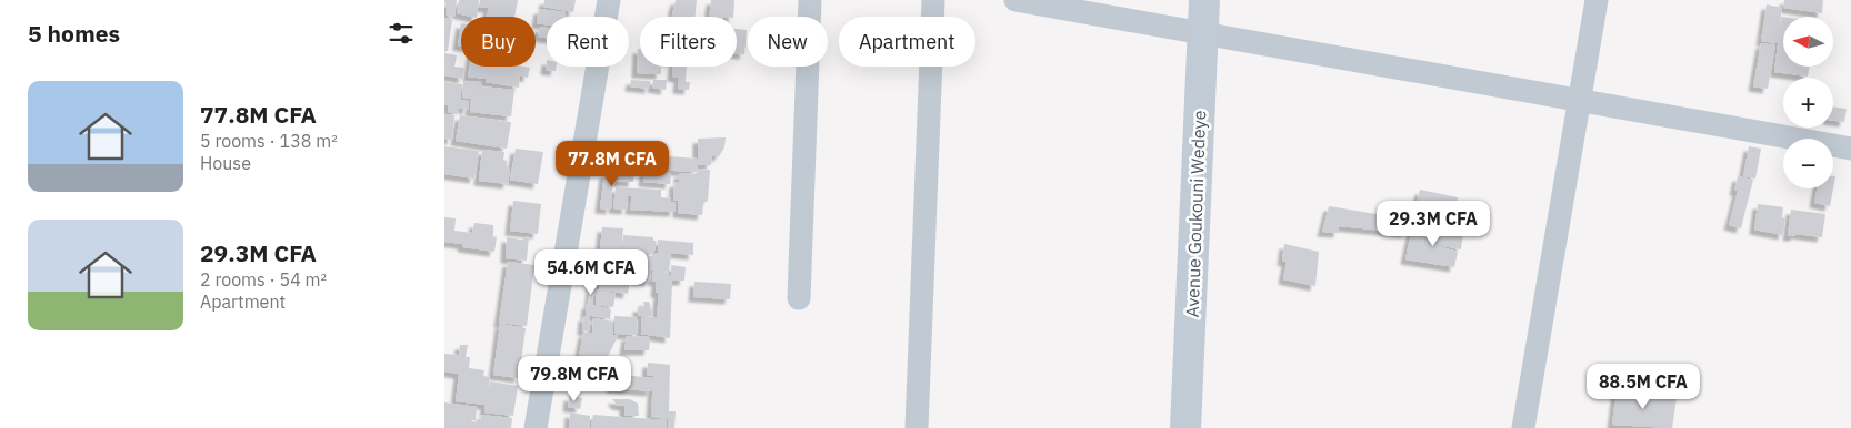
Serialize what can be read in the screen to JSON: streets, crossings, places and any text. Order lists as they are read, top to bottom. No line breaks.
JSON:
{"streets":{"street":["Avenue Goukouni Wedeye"]},"north":"left","page":{"heading":"5 homes","map_buttons":["+","−"],"chip":["Buy","Rent","Filters","New","Apartment"],"list":[{"name":"77.8M CFA","note":"5 rooms · 138 m² · House"},{"name":"29.3M CFA","note":"2 rooms · 54 m² · Apartment"}],"price":["77.8M CFA","29.3M CFA","54.6M CFA","79.8M CFA","88.5M CFA"]}}
